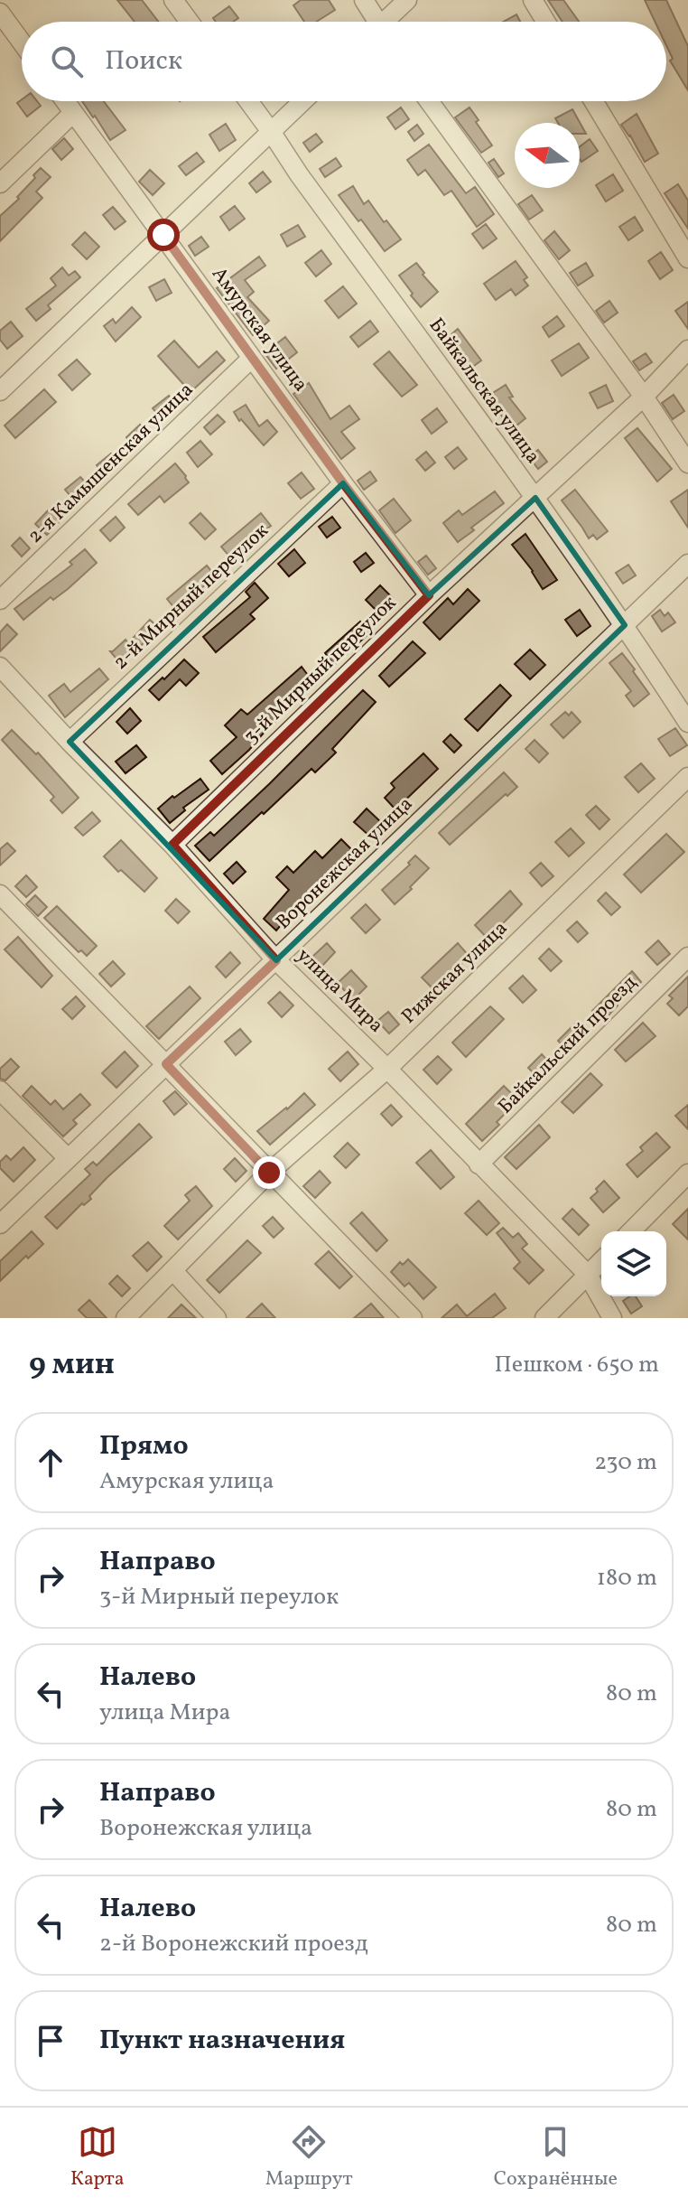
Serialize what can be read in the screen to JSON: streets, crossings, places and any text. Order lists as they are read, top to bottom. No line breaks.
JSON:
{"streets":{"street":["Амурская улица","Байкальская улица","2-я Камышенская улица","2-й Мирный переулок","3-й Мирный переулок","Воронежская улица","Рижская улица","улица Мира","Байкальский проезд"]},"crossings":[["Амурская улица","2-я Камышенская улица"],["Амурская улица","2-й Мирный переулок"],["Амурская улица","3-й Мирный переулок"],["Байкальская улица","3-й Мирный переулок"],["Байкальская улица","Воронежская улица"],["2-й Мирный переулок","улица Мира"],["3-й Мирный переулок","улица Мира"],["Воронежская улица","улица Мира"],["Рижская улица","улица Мира"],["улица Мира","Байкальский проезд"]],"north":"left","page":{"search":"Поиск","heading":["9 мин","Пешком · 650 m"],"list":[["Прямо","Амурская улица","230 m"],["Направо","3-й Мирный переулок","180 m"],["Налево","улица Мира","80 m"],["Направо","Воронежская улица","80 m"],["Налево","2-й Воронежский проезд","80 m"],"Пункт назначения"],"nav":["Карта","Маршрут","Сохранённые"]}}
